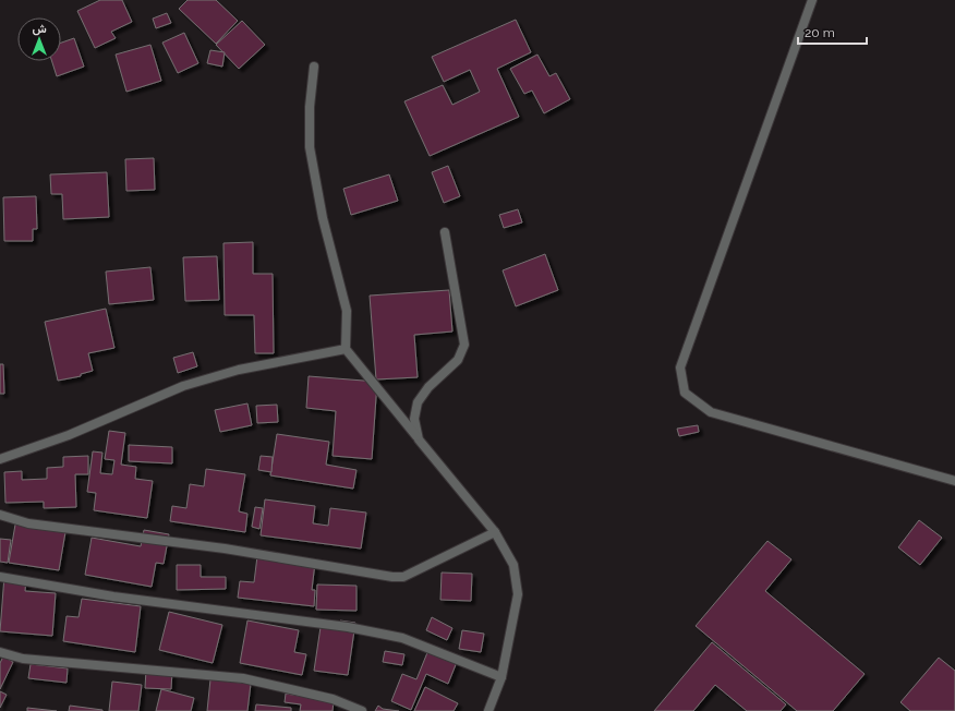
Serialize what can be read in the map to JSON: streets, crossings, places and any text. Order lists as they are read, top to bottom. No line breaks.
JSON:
{"scale_bar":"20 m","north":"top"}
